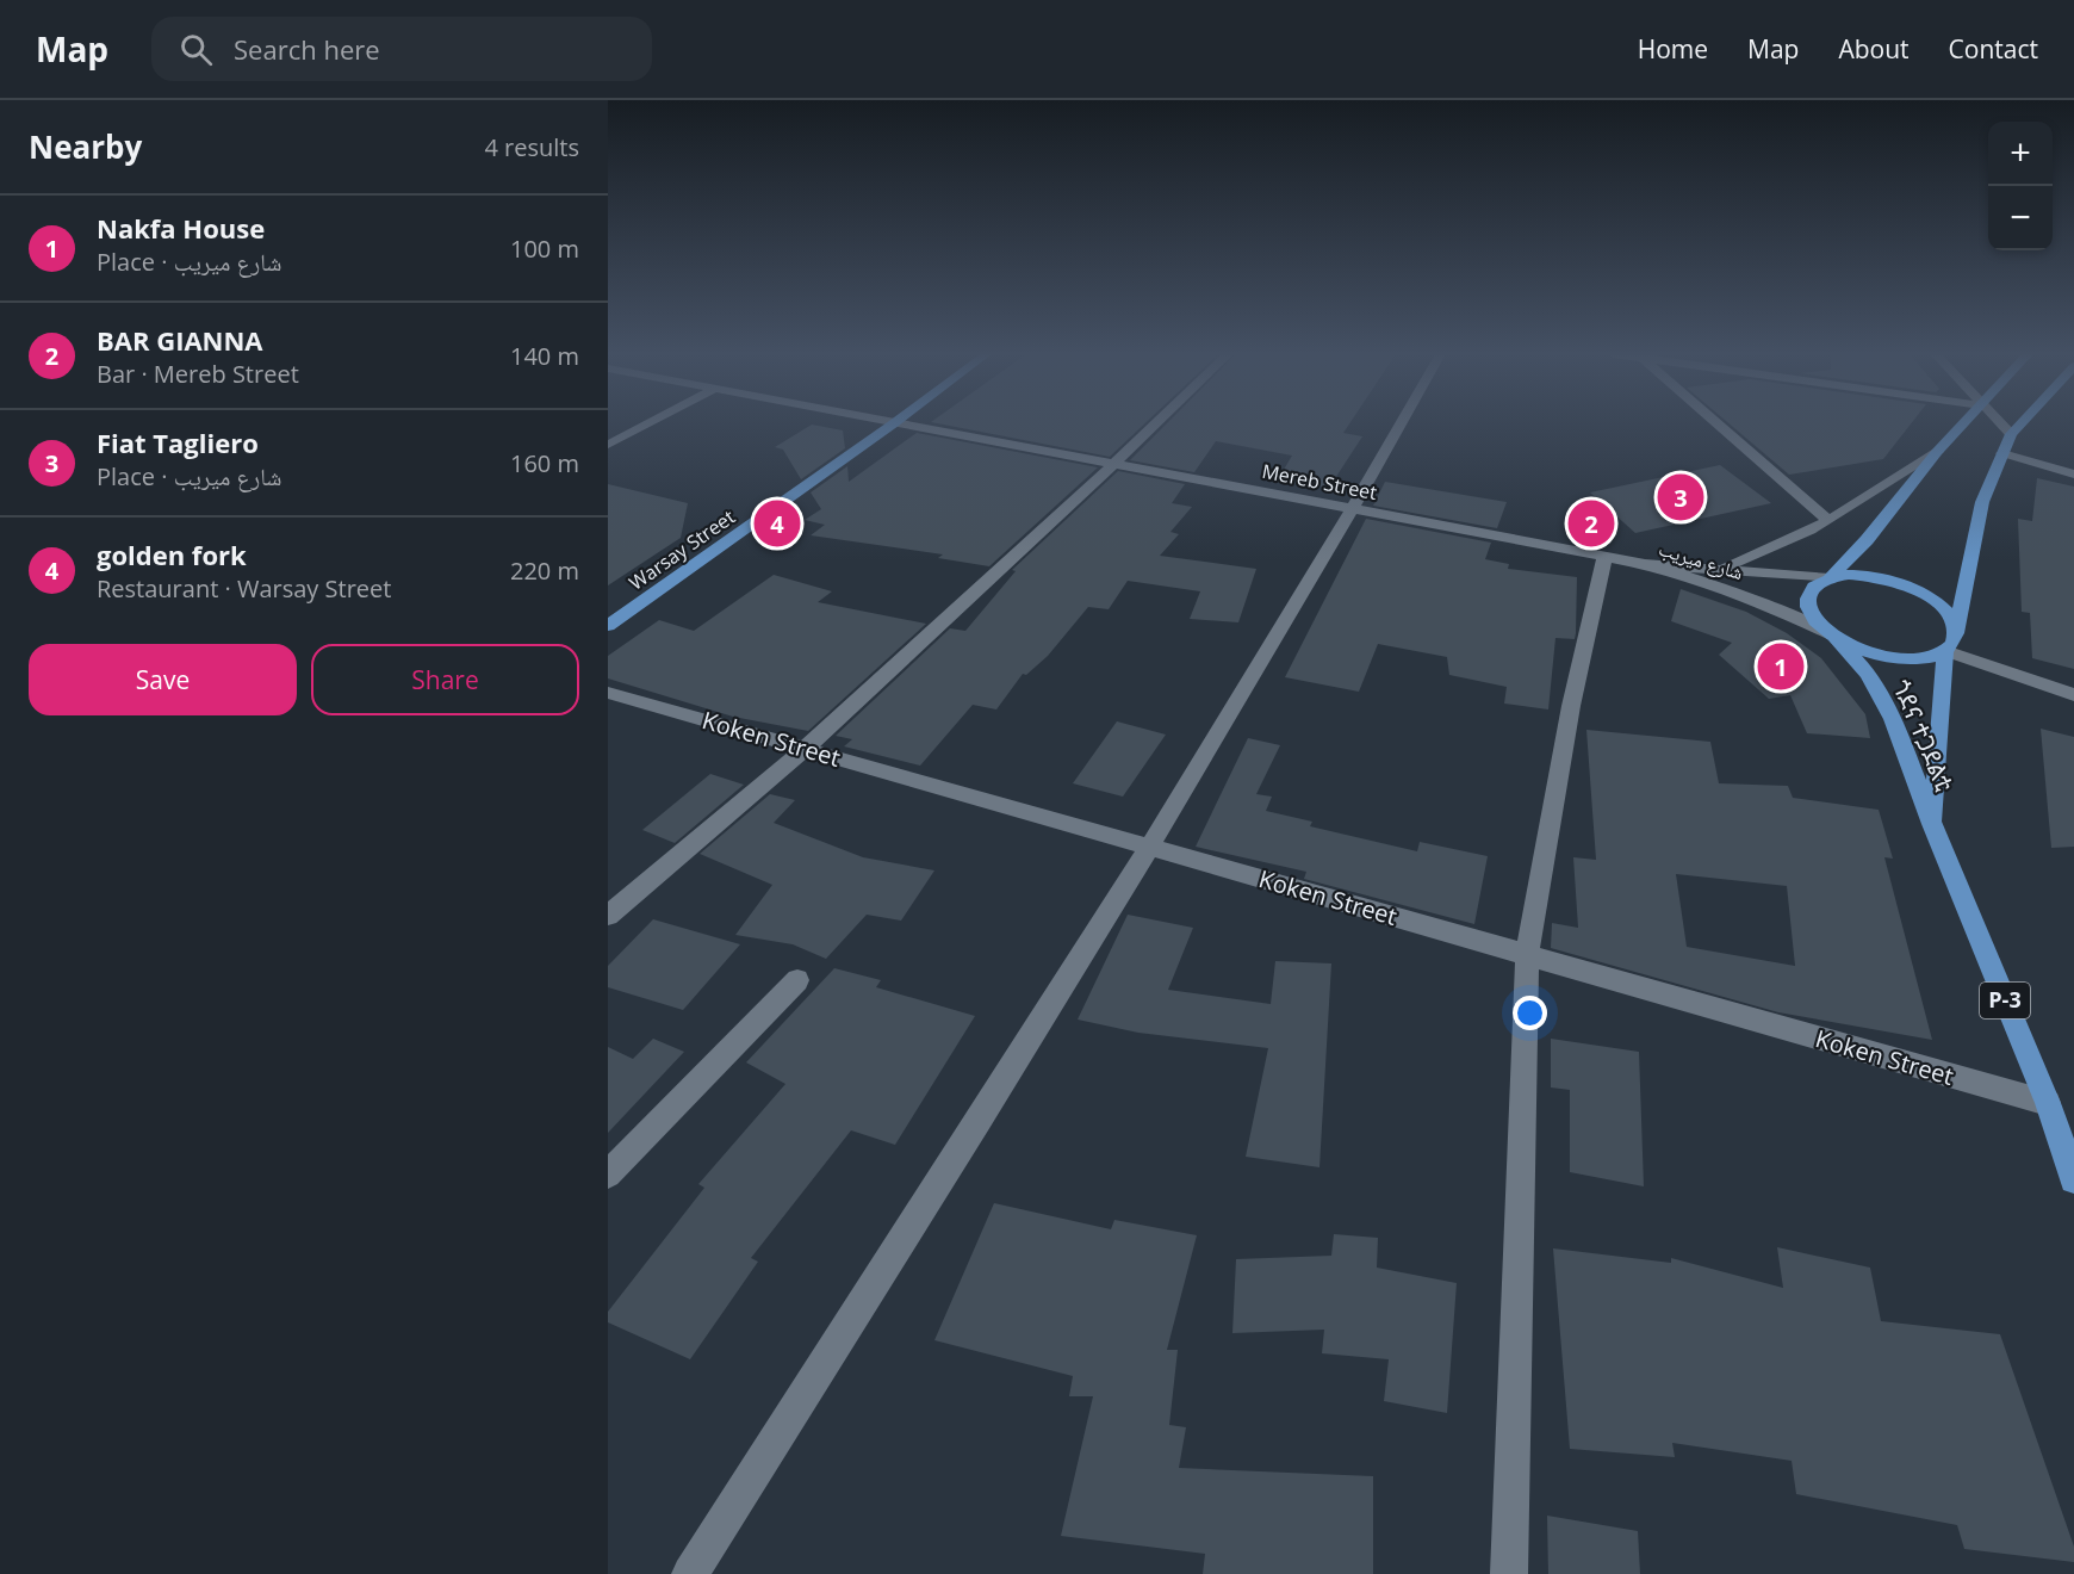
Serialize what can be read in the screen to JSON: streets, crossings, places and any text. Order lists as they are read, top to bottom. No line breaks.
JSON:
{"streets":{"main road":["Warsay Street","ጎደና ተጋደልቲ","P-3"],"street":["Mereb Street","شارع ميريب","Koken Street"]},"crossings":[["Mereb Street","Warsay Street"],["Mereb Street","شارع ميريب"],["شارع ميريب","ጎደና ተጋደልቲ"],["ጎደና ተጋደልቲ","P-3"],["Koken Street","P-3"]],"page":{"header":"Map","search":"Search here","nav":["Home","Map","About","Contact"],"heading":["Nearby","4 results"],"map_buttons":["+","−"],"list":[{"mark":"1","name":"Nakfa House","note":"Place · شارع ميريب","value":"100 m"},{"mark":"2","name":"BAR GIANNA","note":"Bar · Mereb Street","value":"140 m"},{"mark":"3","name":"Fiat Tagliero","note":"Place · شارع ميريب","value":"160 m"},{"mark":"4","name":"golden fork","note":"Restaurant · Warsay Street","value":"220 m"}],"pins":["3","2","4","1"],"buttons":["Save","Share"]}}
